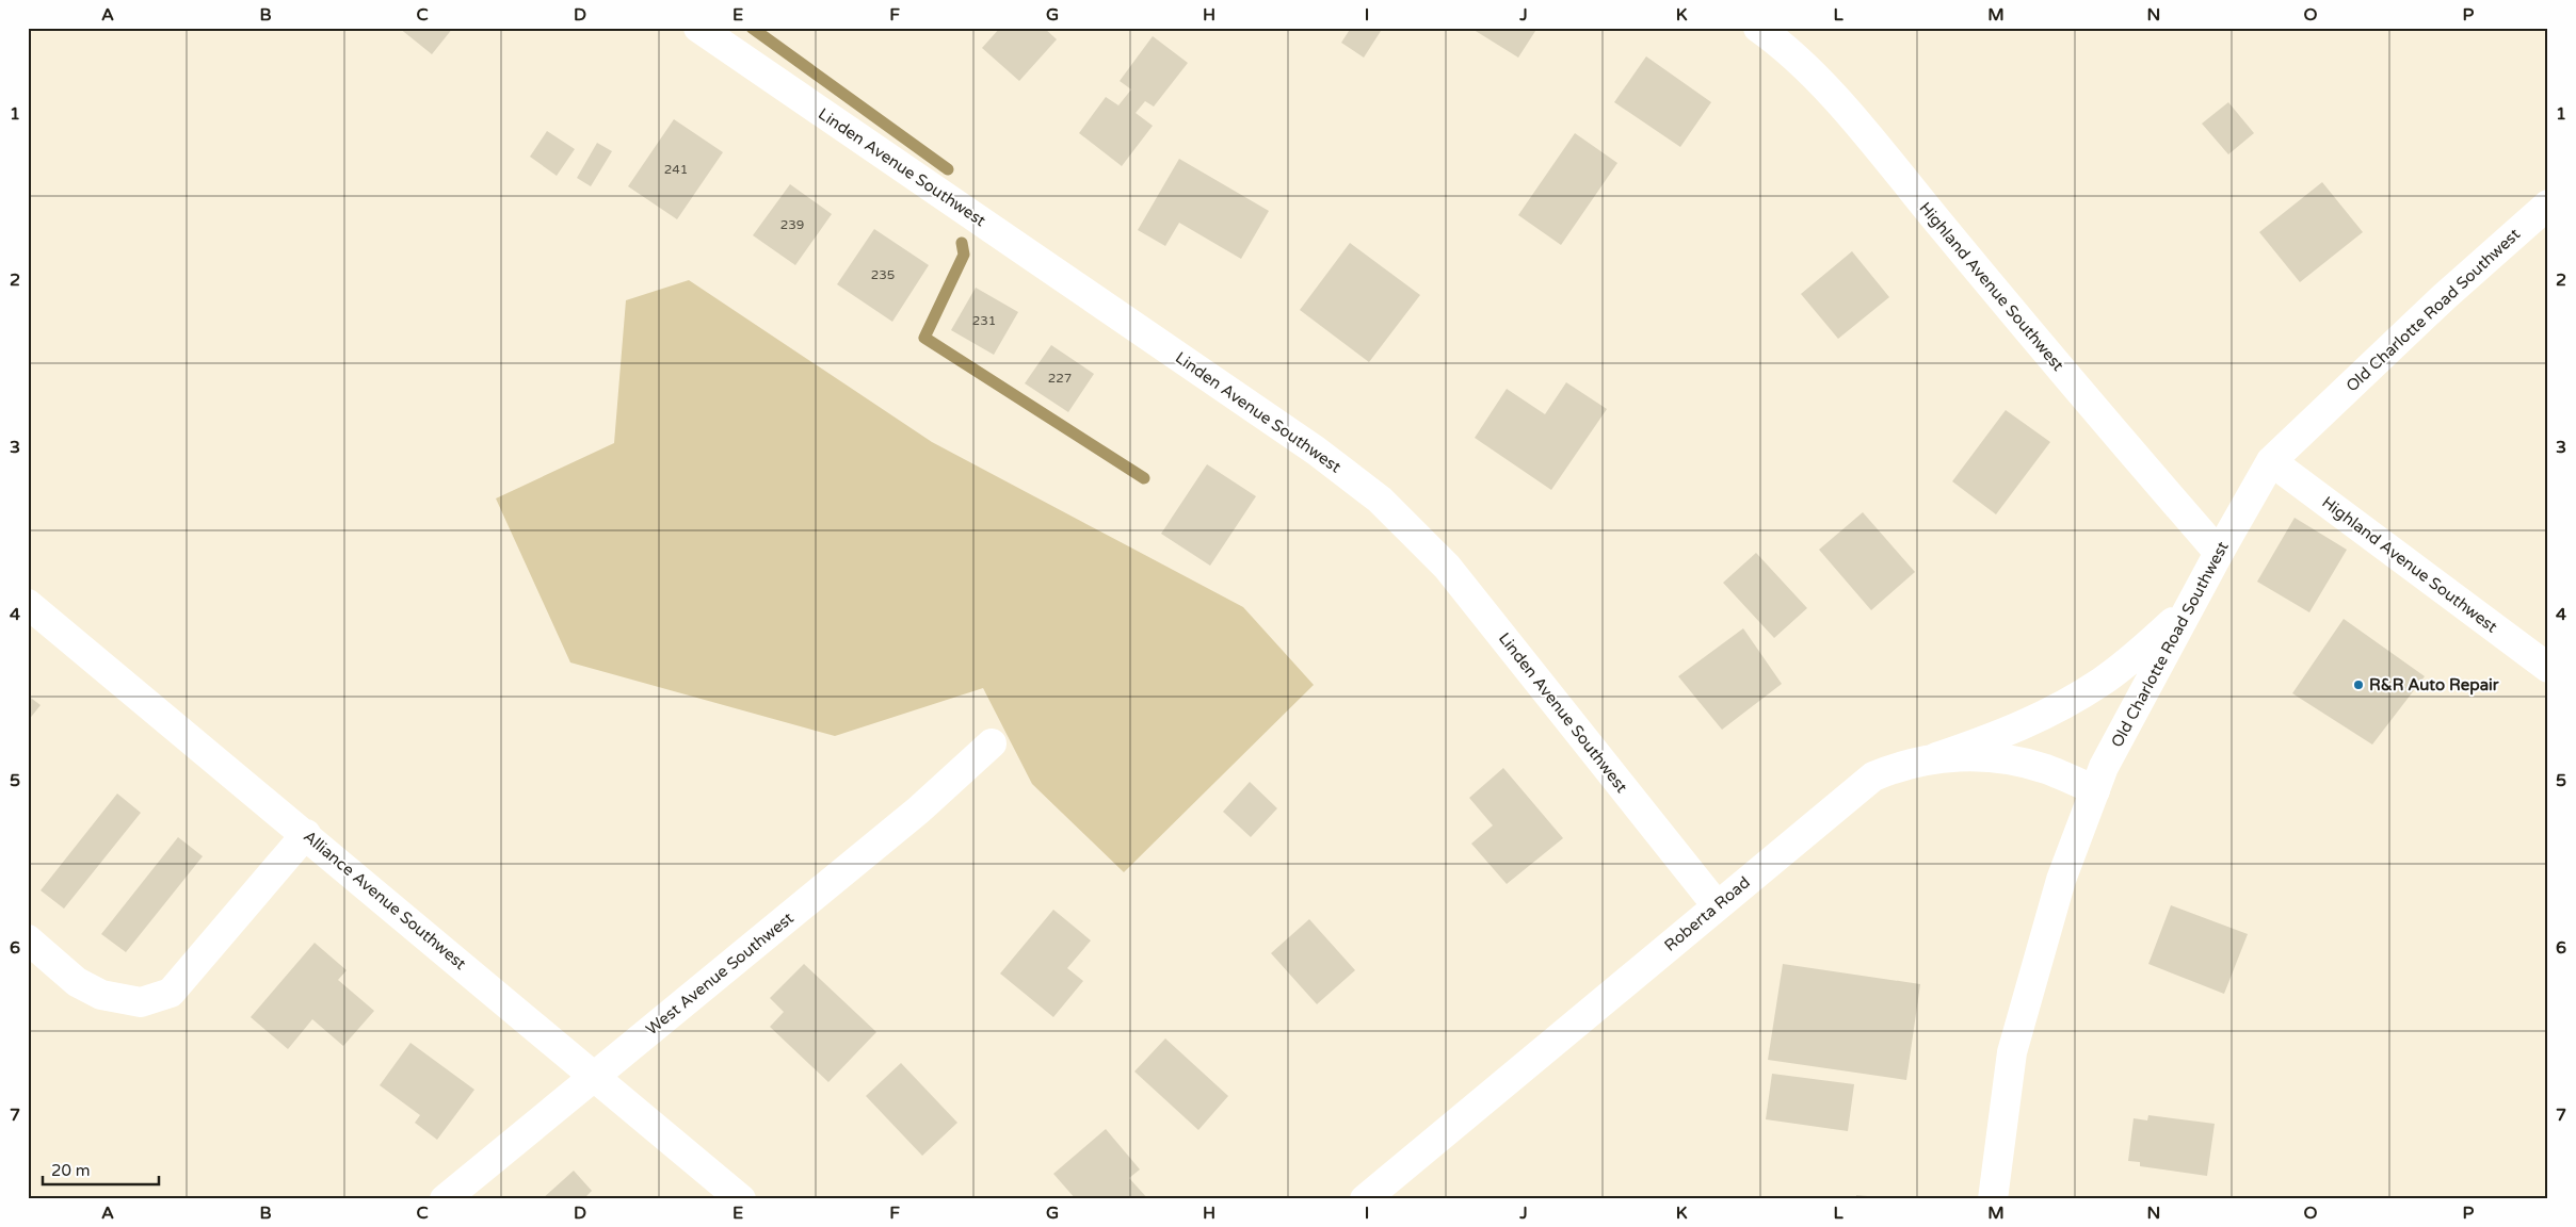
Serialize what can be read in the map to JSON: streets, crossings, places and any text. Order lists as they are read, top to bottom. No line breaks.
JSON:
{"streets":{"street":["Linden Avenue Southwest","Highland Avenue Southwest","Old Charlotte Road Southwest","Alliance Avenue Southwest","Roberta Road","West Avenue Southwest"]},"crossings":[["Linden Avenue Southwest","Roberta Road"],["Highland Avenue Southwest","Old Charlotte Road Southwest"],["Old Charlotte Road Southwest","Roberta Road"],["Alliance Avenue Southwest","West Avenue Southwest"]],"places":["R&R Auto Repair"],"house_numbers":["241","239","235","231","227"],"scale_bar":"20 m","grid":{"columns":["A","B","C","D","E","F","G","H","I","J","K","L","M","N","O","P"],"rows":["1","2","3","4","5","6","7"]}}
